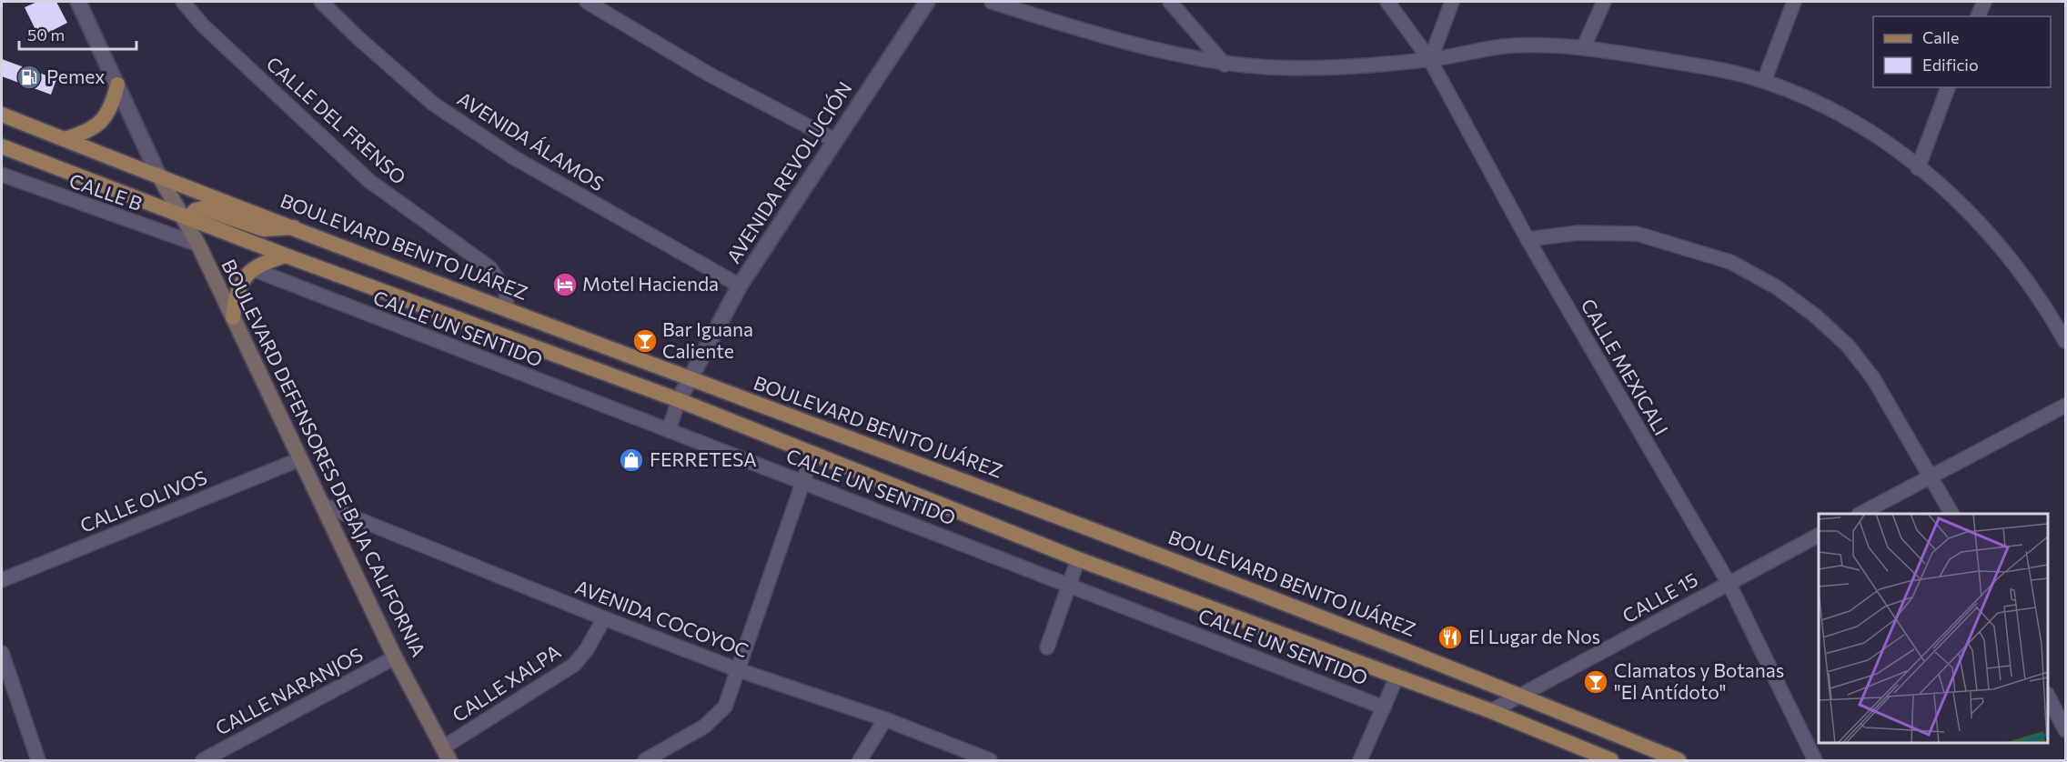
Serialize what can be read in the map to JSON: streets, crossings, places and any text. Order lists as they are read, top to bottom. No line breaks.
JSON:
{"streets":{"main road":["BOULEVARD BENITO JUÁREZ","BOULEVARD DEFENSORES DE BAJA CALIFORNIA"],"street":["CALLE DEL FRENSO","AVENIDA ÁLAMOS","AVENIDA REVOLUCIÓN","CALLE B","CALLE UN SENTIDO","CALLE MEXICALI","CALLE OLIVOS","CALLE 15","AVENIDA COCOYOC","CALLE XALPA","CALLE NARANJOS"]},"crossings":[["CALLE DEL FRENSO","BOULEVARD BENITO JUÁREZ"],["AVENIDA ÁLAMOS","AVENIDA REVOLUCIÓN"],["AVENIDA REVOLUCIÓN","BOULEVARD BENITO JUÁREZ"],["CALLE B","BOULEVARD DEFENSORES DE BAJA CALIFORNIA"],["BOULEVARD BENITO JUÁREZ","BOULEVARD DEFENSORES DE BAJA CALIFORNIA"],["BOULEVARD BENITO JUÁREZ","CALLE 15"],["CALLE MEXICALI","CALLE 15"],["BOULEVARD DEFENSORES DE BAJA CALIFORNIA","CALLE OLIVOS"],["BOULEVARD DEFENSORES DE BAJA CALIFORNIA","AVENIDA COCOYOC"],["BOULEVARD DEFENSORES DE BAJA CALIFORNIA","CALLE XALPA"],["BOULEVARD DEFENSORES DE BAJA CALIFORNIA","CALLE NARANJOS"],["AVENIDA COCOYOC","CALLE XALPA"]],"places":{"fuel station":["Pemex"],"hotel":["Motel Hacienda"],"bar":["Bar Iguana Caliente","Clamatos y Botanas \"El Antídoto\""],"shop":["FERRETESA"],"restaurant":["El Lugar de Nos"]},"legend":["Calle","Edificio"],"scale_bar":"50 m"}
